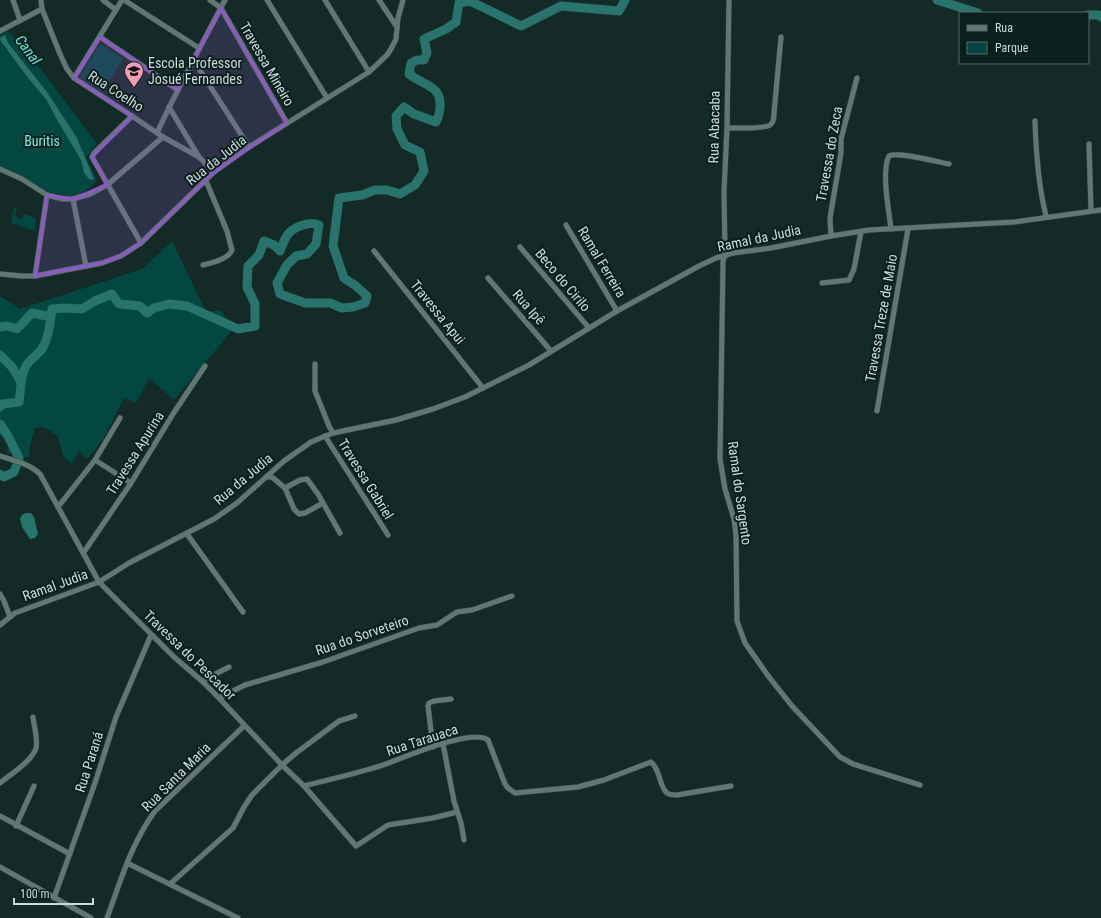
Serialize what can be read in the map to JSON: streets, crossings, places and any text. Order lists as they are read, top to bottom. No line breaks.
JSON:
{"streets":{"street":["Travessa Mineiro","Rua Coelho","Rua Abacaba","Travessa do Zeca","Rua da Judia","Ramal da Judia","Ramal Ferreira","Beco do Cirilo","Rua Ipê","Travessa Apui","Travessa Treze de Maio","Travessa Apurina","Travessa Gabriel","Ramal do Sargento","Ramal Judia","Rua do Sorveteiro","Travessa do Pescador","Rua Tarauaca","Rua Paraná","Rua Santa Maria"]},"crossings":[["Travessa Mineiro","Rua da Judia"],["Rua Coelho","Rua da Judia"],["Rua Abacaba","Ramal da Judia"],["Rua Abacaba","Ramal do Sargento"],["Travessa do Zeca","Ramal da Judia"],["Rua da Judia","Ramal da Judia"],["Rua da Judia","Travessa Gabriel"],["Rua da Judia","Ramal Judia"],["Rua da Judia","Travessa do Pescador"],["Ramal da Judia","Ramal Ferreira"],["Ramal da Judia","Beco do Cirilo"],["Ramal da Judia","Rua Ipê"],["Ramal da Judia","Travessa Apui"],["Ramal da Judia","Travessa Treze de Maio"],["Ramal da Judia","Ramal do Sargento"],["Travessa Apurina","Travessa do Pescador"],["Ramal Judia","Travessa do Pescador"],["Rua do Sorveteiro","Travessa do Pescador"],["Travessa do Pescador","Rua Tarauaca"],["Travessa do Pescador","Rua Paraná"],["Travessa do Pescador","Rua Santa Maria"]],"water":["Canal"],"parks":["Buritis"],"places":{"school or university":["Escola Professor Josué Fernandes"]},"legend":["Rua","Parque"],"scale_bar":"100 m"}
